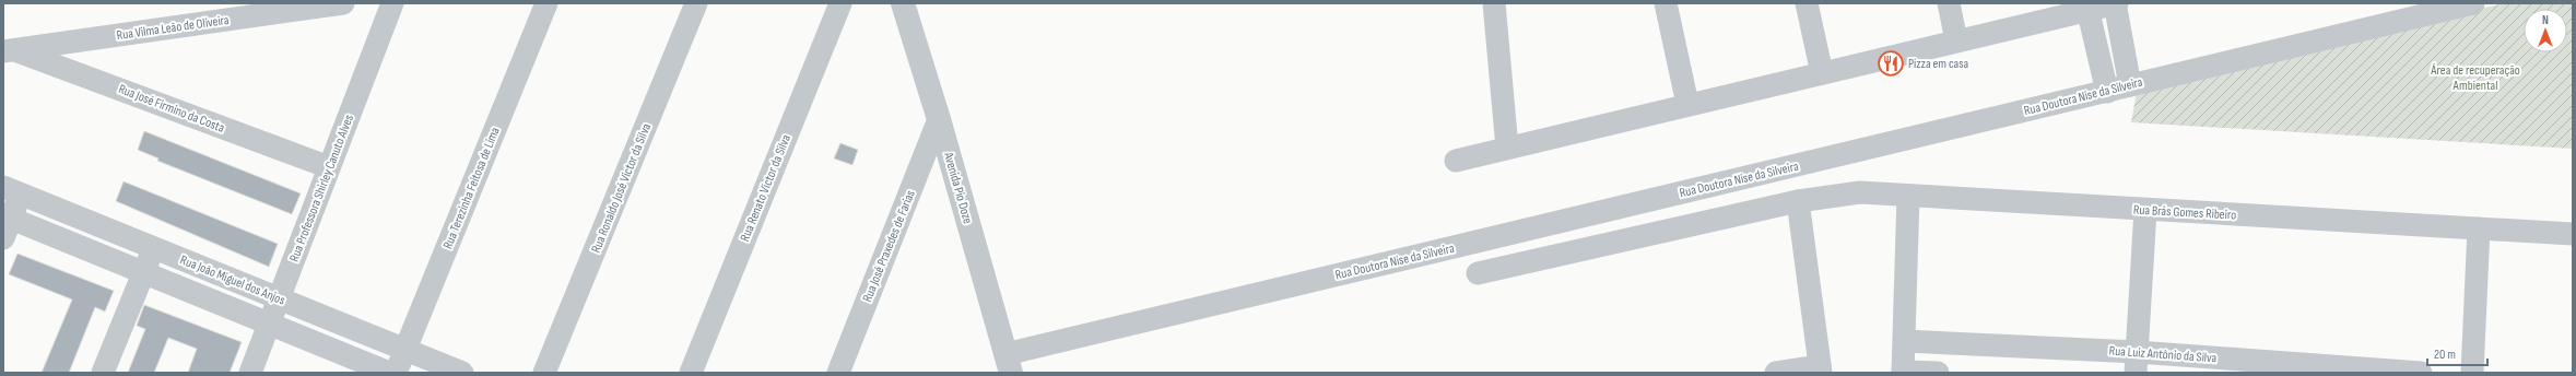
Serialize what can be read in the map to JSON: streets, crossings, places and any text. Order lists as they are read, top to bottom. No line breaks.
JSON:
{"streets":{"street":["Rua Vilma Leão de Oliveira","Rua Doutora Nise da Silveira","Rua José Firmino da Costa","Rua Professora Shirley Canuto Alves","Rua Terezinha Feitosa de Lima","Rua Ronaldo José Victor da Silva","Rua Renato Victor da Silva","Avenida Pio Doze","Rua Brás Gomes Ribeiro","Rua José Praxedes de Farias","Rua João Miguel dos Anjos","Rua Luiz Antônio da Silva"]},"crossings":[["Rua Vilma Leão de Oliveira","Rua José Firmino da Costa"],["Rua Doutora Nise da Silveira","Avenida Pio Doze"],["Rua José Firmino da Costa","Rua Professora Shirley Canuto Alves"],["Rua Professora Shirley Canuto Alves","Rua João Miguel dos Anjos"],["Rua Terezinha Feitosa de Lima","Rua João Miguel dos Anjos"],["Avenida Pio Doze","Rua José Praxedes de Farias"]],"parks":["Área de recuperação Ambiental"],"places":{"restaurant":["Pizza em casa"]},"scale_bar":"20 m","north":"top"}
